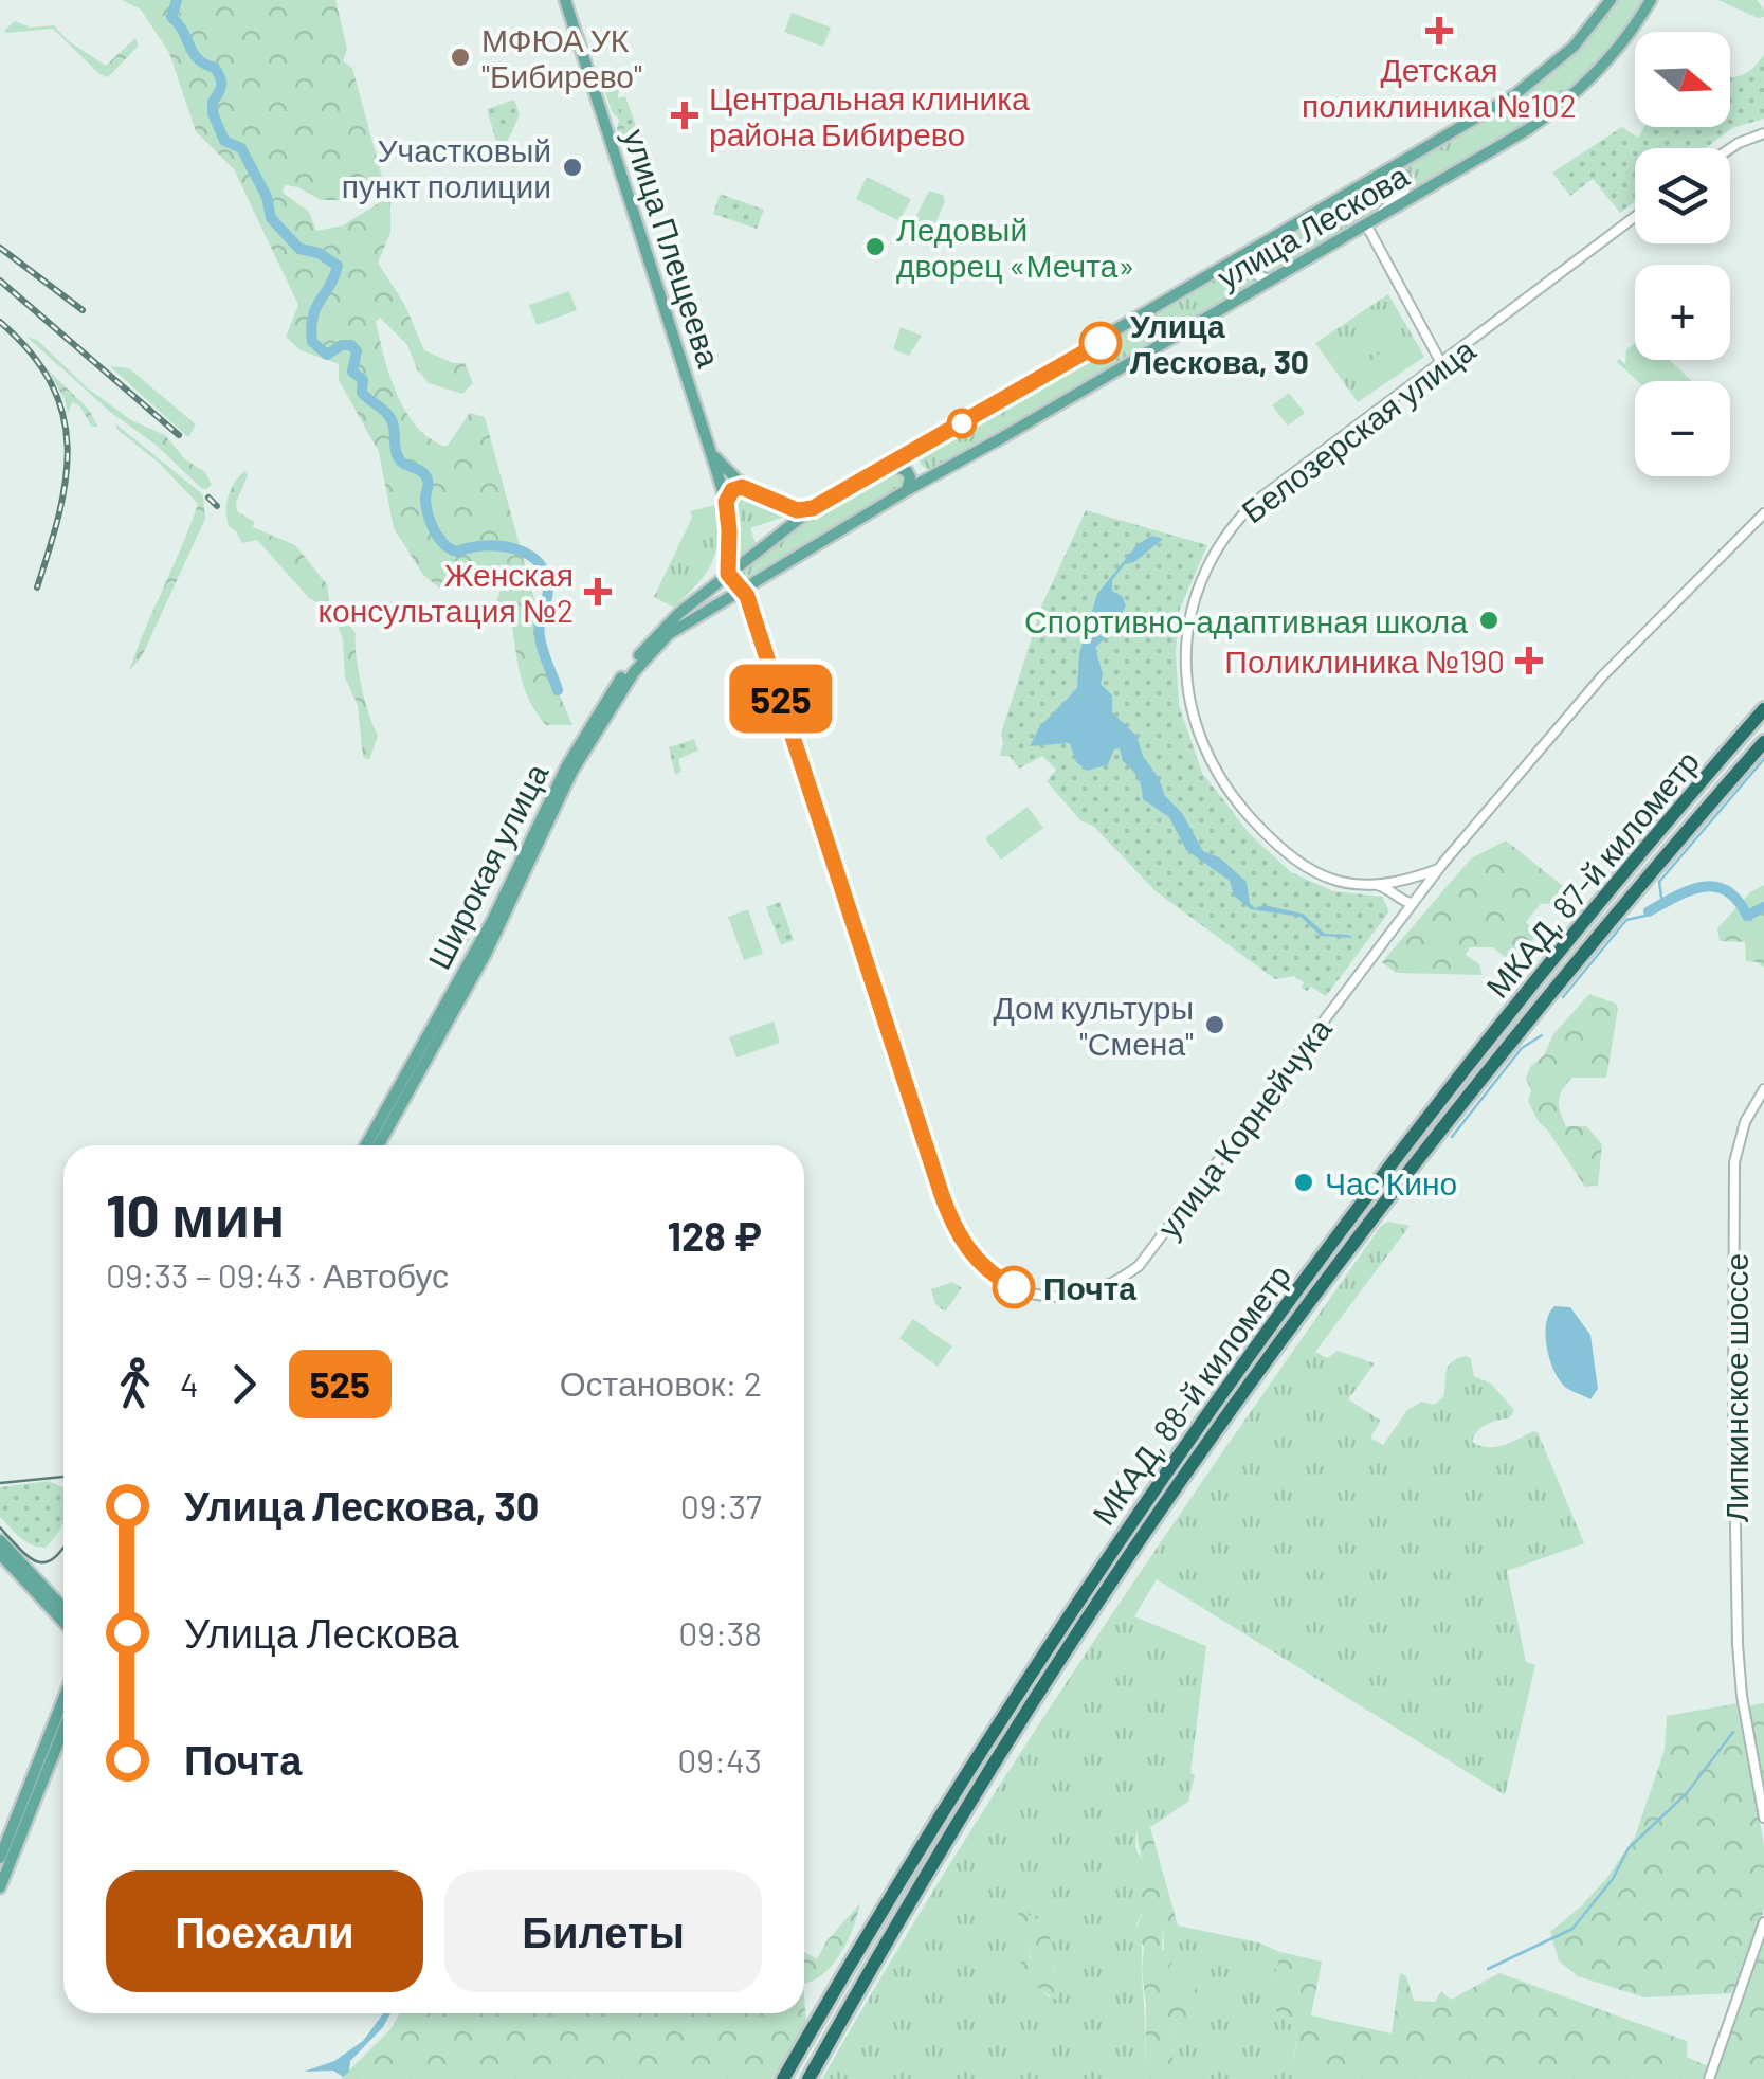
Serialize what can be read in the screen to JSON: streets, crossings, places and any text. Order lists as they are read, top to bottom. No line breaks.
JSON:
{"streets":{"highway":["МКАД, 87-й километр","МКАД, 88-й километр"],"main road":["улица Лескова","улица Плещеева","Широкая улица"],"street":["Белозерская улица","улица Корнейчука","Липкинское шоссе"]},"crossings":[["улица Лескова","улица Плещеева"],["улица Лескова","Широкая улица"],["улица Лескова","улица Корнейчука"],["Белозерская улица","улица Корнейчука"],["МКАД, 87-й километр","МКАД, 88-й километр"]],"places":{"health":["Детская поликлиника №102","Центральная клиника района Бибирево","Женская консультация №2","Поликлиника №190"],"other":["МФЮА УК \"Бибирево\"","Участковый пункт полиции","Ледовый дворец «Мечта»","Улица Лескова, 30","Спортивно-адаптивная школа","Дом культуры \"Смена\"","Час Кино","Почта"]},"lines":["bus line 525"],"north":"right","page":{"on_map":"525","map_buttons":["+","−"],"heading":["10 мин","09:33 – 09:43 · Автобус","128 ₽"],"legs":["4","525","Остановок: 2"],"list":[{"name":"Улица Лескова, 30","value":"09:37"},{"name":"Улица Лескова","value":"09:38"},{"name":"Почта","value":"09:43"}],"buttons":["Поехали","Билеты"]}}
